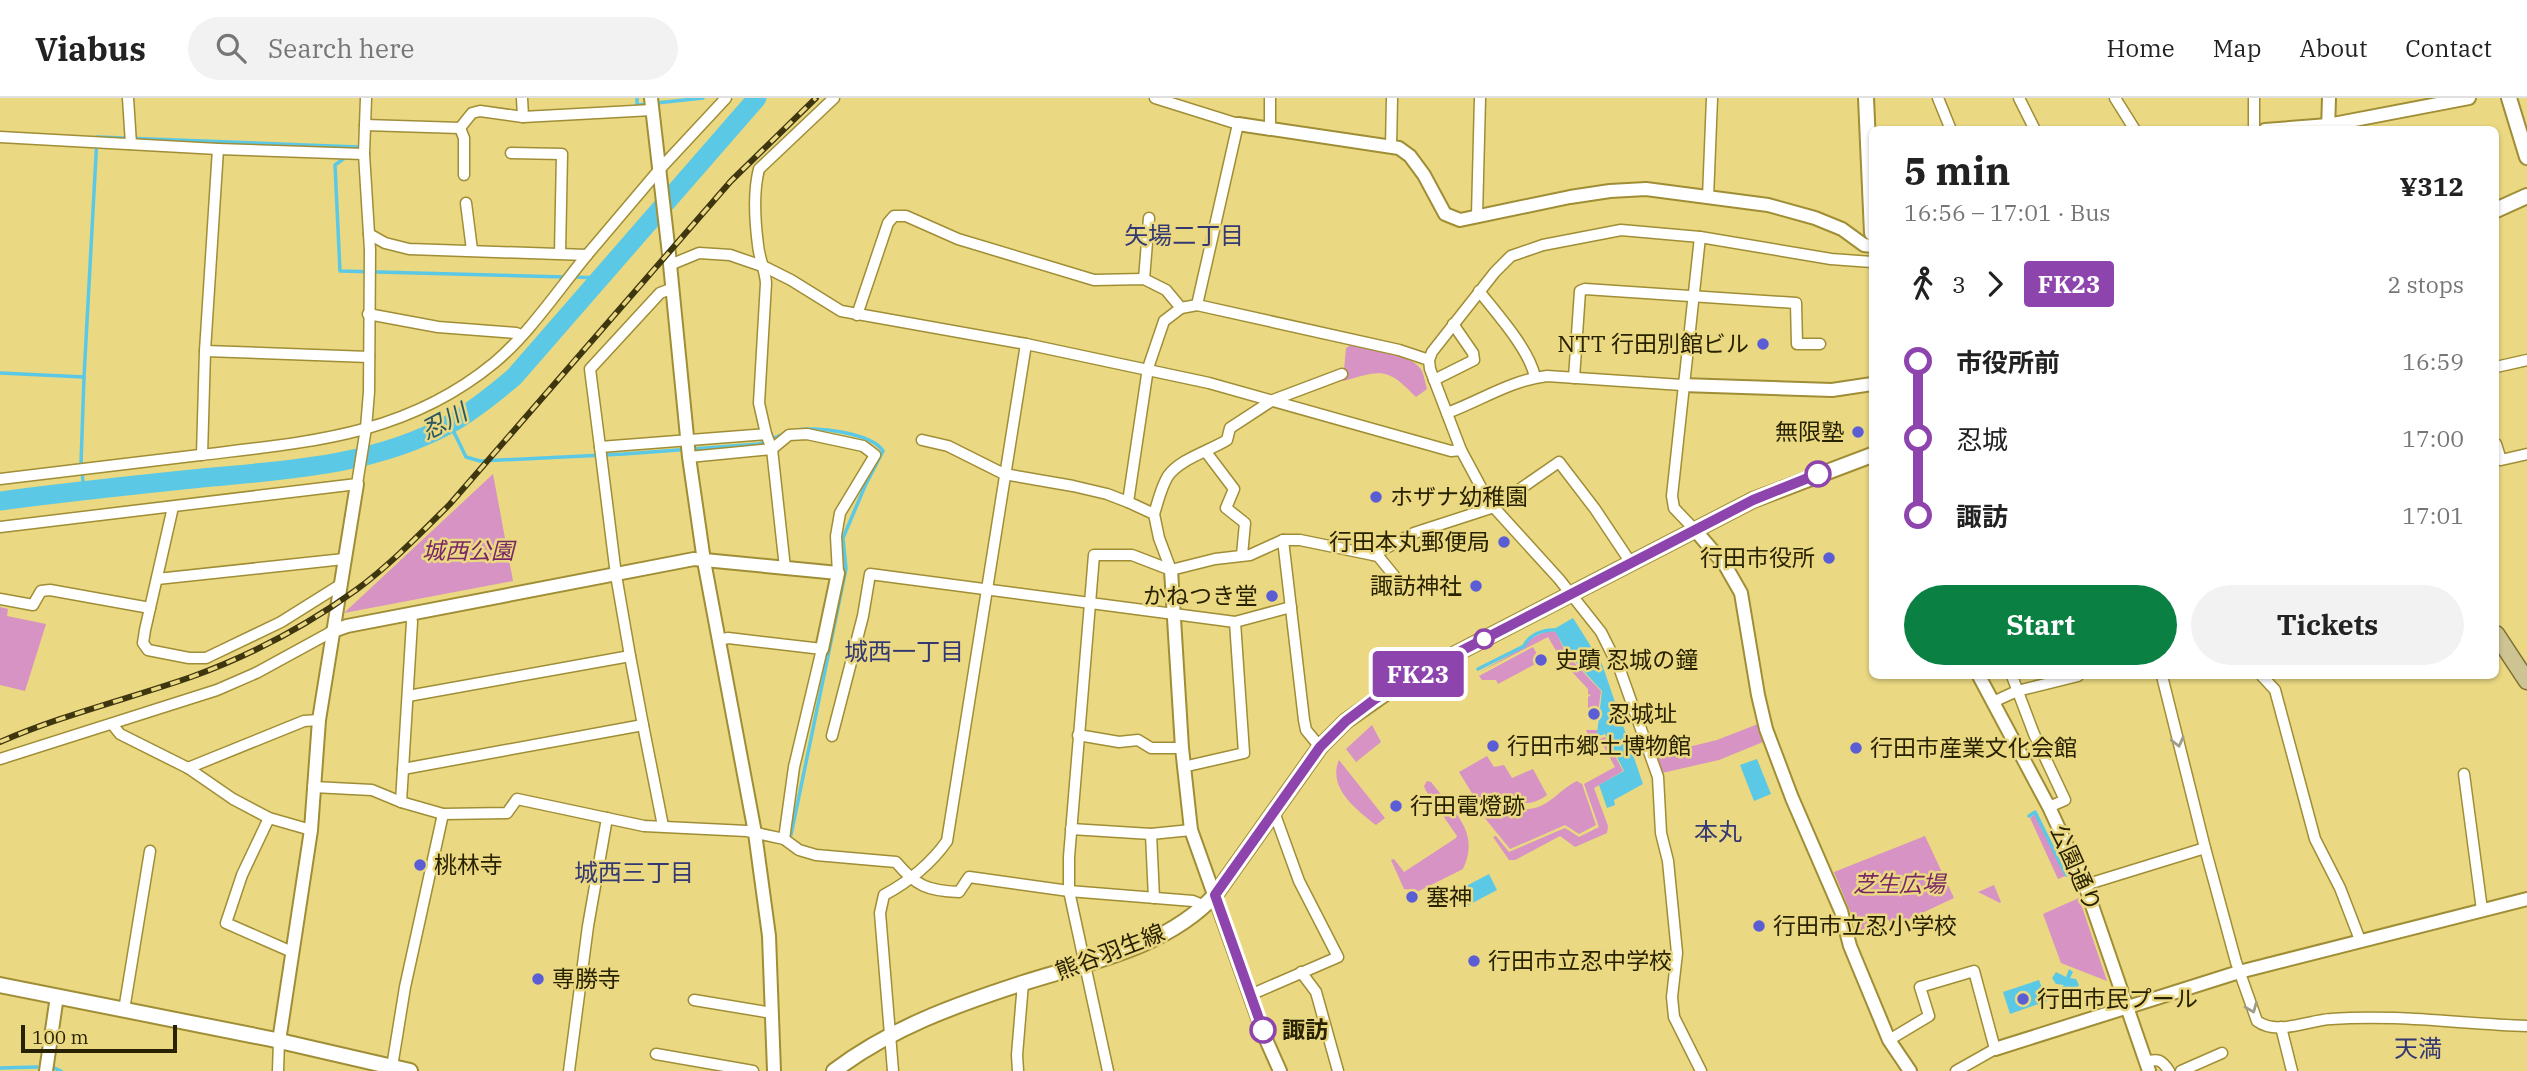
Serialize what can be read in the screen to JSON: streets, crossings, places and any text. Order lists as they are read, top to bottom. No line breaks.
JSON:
{"streets":{"main road":["熊谷羽生線"],"street":["公園通り"]},"districts":["矢場二丁目","城西一丁目","本丸","城西三丁目","天満"],"water":["忍川"],"parks":["城西公園","芝生広場"],"places":["NTT 行田別館ビル","無限塾","ホザナ幼稚園","行田本丸郵便局","行田市役所","諏訪神社","かねつき堂","史蹟 忍城の鐘","忍城址","行田市郷土博物館","行田市産業文化会館","行田電燈跡","桃林寺","塞神","行田市立忍小学校","行田市立忍中学校","専勝寺","行田市民プール","諏訪"],"lines":["bus line FK23"],"scale_bar":"100 m","page":{"header":"Viabus","search":"Search here","nav":["Home","Map","About","Contact"],"on_map":"FK23","heading":["5 min","16:56 – 17:01 · Bus","¥312"],"legs":["3","FK23","2 stops"],"list":[{"name":"市役所前","value":"16:59"},{"name":"忍城","value":"17:00"},{"name":"諏訪","value":"17:01"}],"buttons":["Start","Tickets"],"scale":"100 m"}}
